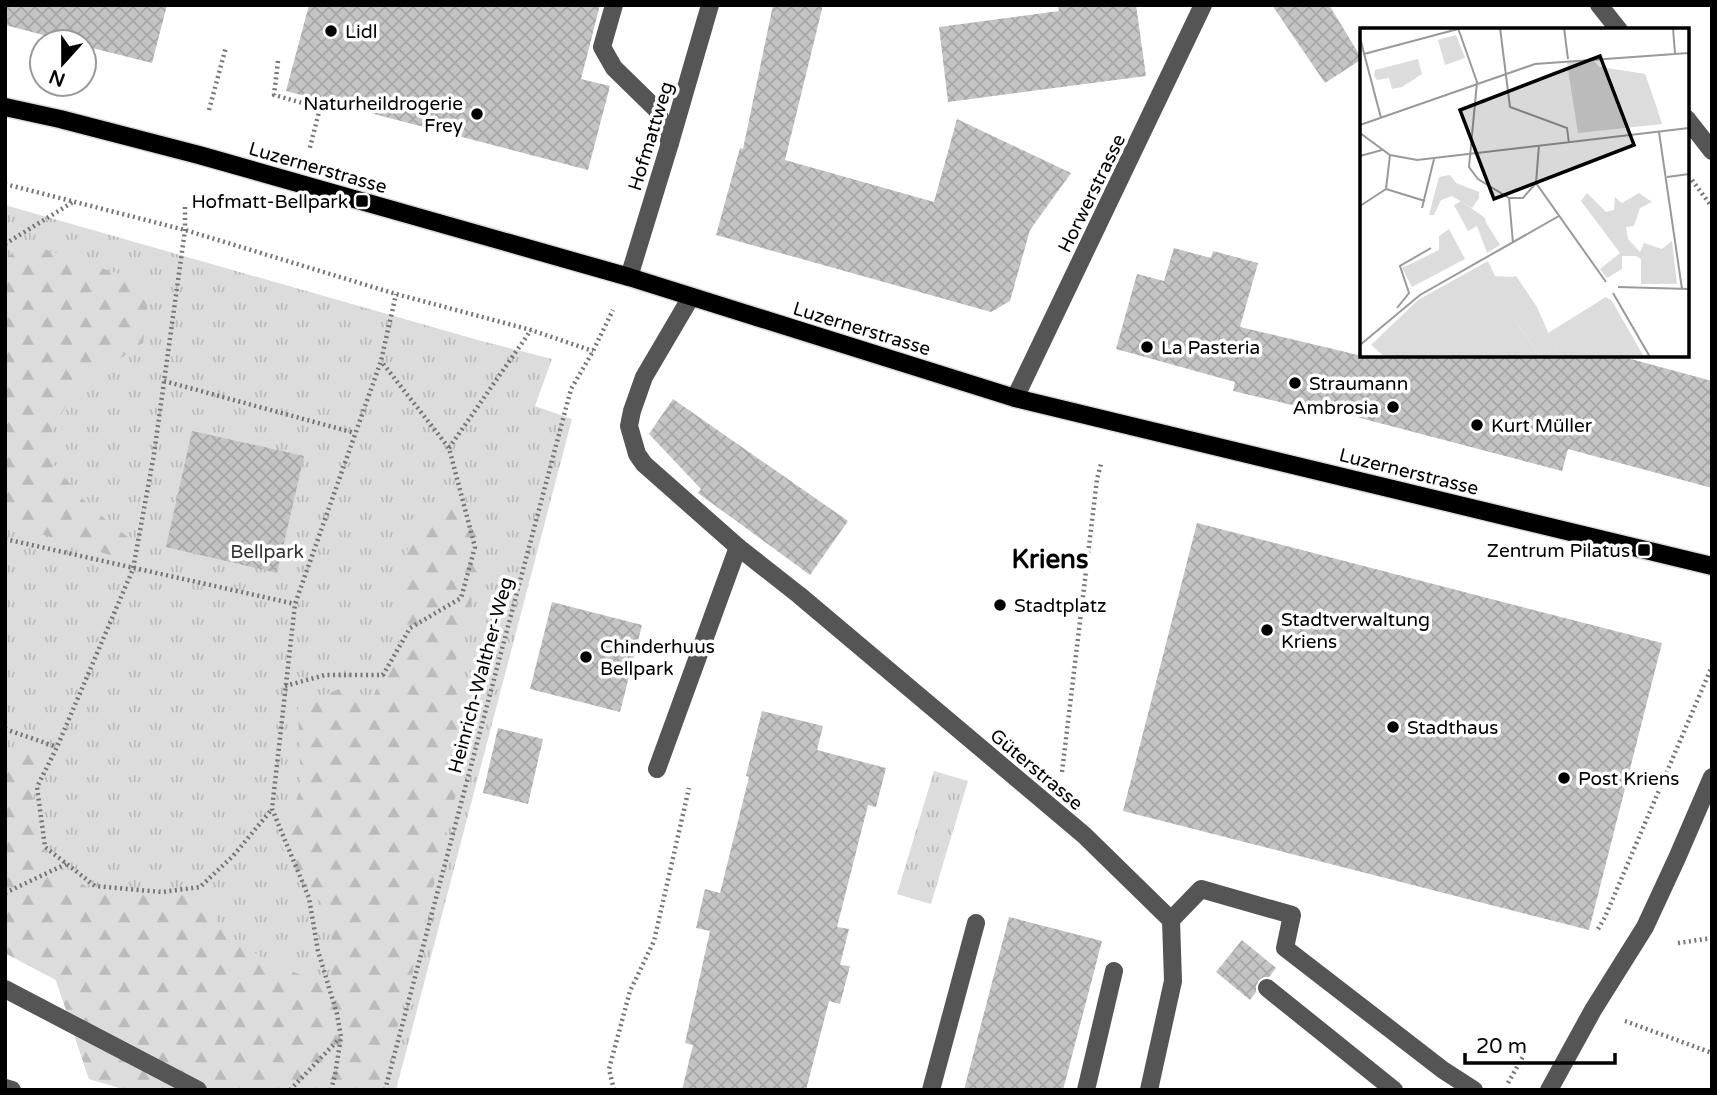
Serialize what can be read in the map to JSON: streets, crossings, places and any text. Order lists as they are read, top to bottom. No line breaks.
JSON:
{"streets":{"main road":["Luzernerstrasse"],"street":["Hofmattweg","Horwerstrasse","Güterstrasse"],"path":["Heinrich-Walther-Weg"]},"crossings":[["Hofmattweg","Luzernerstrasse"],["Hofmattweg","Heinrich-Walther-Weg"],["Luzernerstrasse","Horwerstrasse"],["Luzernerstrasse","Heinrich-Walther-Weg"],["Luzernerstrasse","Güterstrasse"]],"districts":["Kriens"],"parks":["Bellpark"],"places":{"other":["Lidl","Naturheildrogerie Frey","La Pasteria","Straumann","Ambrosia","Kurt Müller","Stadtplatz","Stadtverwaltung Kriens","Chinderhuus Bellpark","Stadthaus","Post Kriens"],"transit":["Hofmatt-Bellpark","Zentrum Pilatus"]},"scale_bar":"20 m","north":"bottom"}
